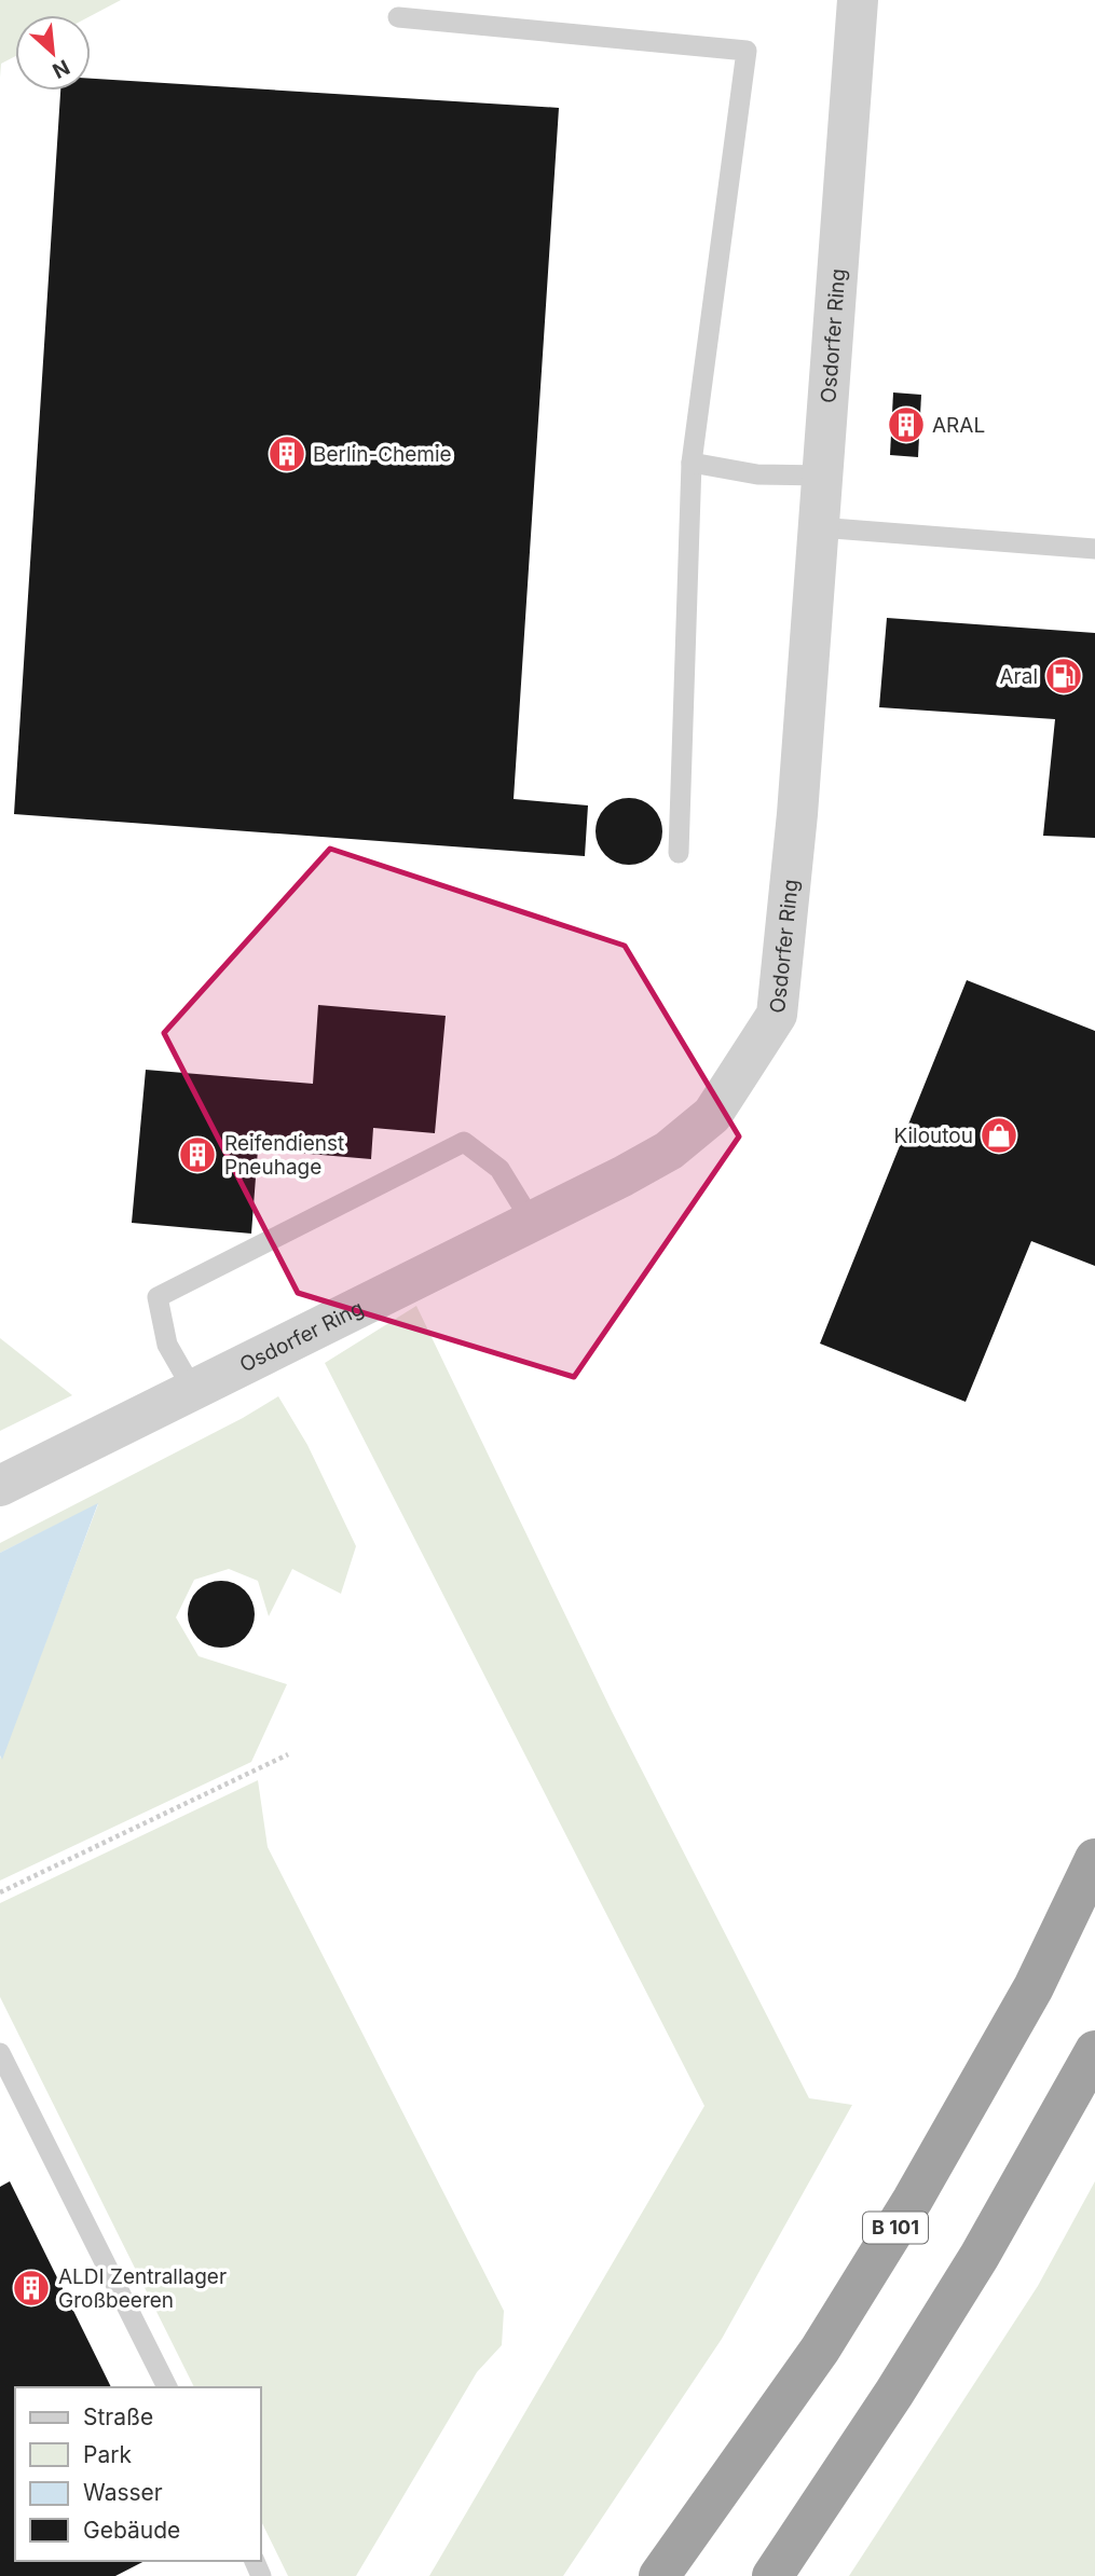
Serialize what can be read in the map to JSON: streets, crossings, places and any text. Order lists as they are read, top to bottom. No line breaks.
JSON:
{"streets":{"highway":["B 101"],"street":["Osdorfer Ring"]},"places":{"building":["ARAL","Berlin-Chemie","Reifendienst Pneuhage","ALDI Zentrallager Großbeeren"],"fuel station":["Aral"],"shop":["Kiloutou"]},"legend":["Straße","Park","Wasser","Gebäude"],"north":"bottom right"}
